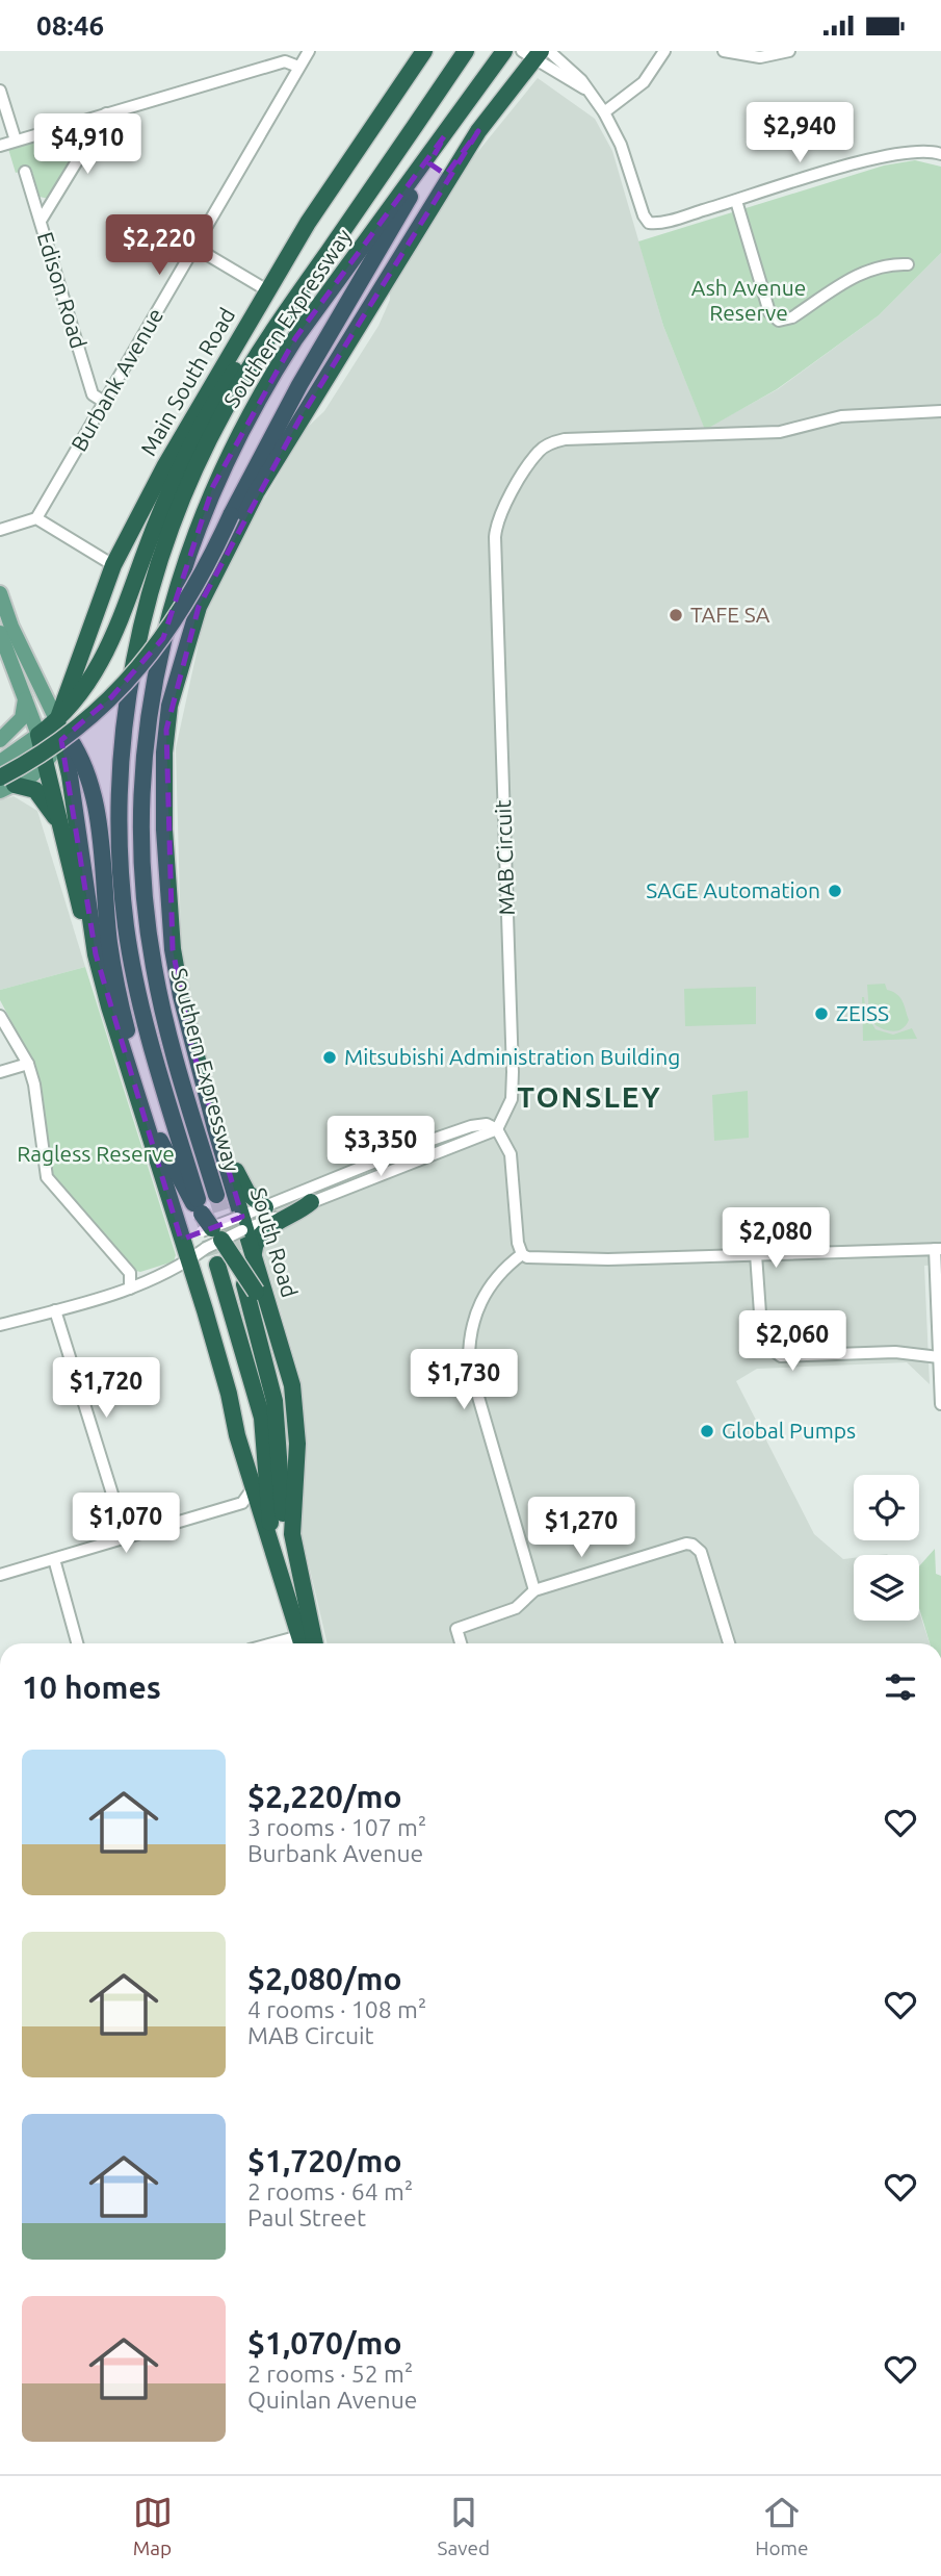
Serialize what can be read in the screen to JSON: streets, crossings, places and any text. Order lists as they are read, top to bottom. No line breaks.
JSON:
{"streets":{"highway":["Southern Expressway","Main South Road","South Road"],"street":["Edison Road","Burbank Avenue","MAB Circuit"]},"crossings":[["Edison Road","Burbank Avenue"],["Main South Road","South Road"]],"districts":["TONSLEY"],"parks":["Ash Avenue Reserve","Ragless Reserve"],"places":["TAFE SA","SAGE Automation","ZEISS","Mitsubishi Administration Building","Global Pumps"],"page":{"status":"08:46","price":["$2,940","$4,910","$2,220","$3,350","$2,080","$2,060","$1,730","$1,720","$1,070","$1,270"],"heading":"10 homes","list":[{"name":"$2,220/mo","note":"3 rooms · 107 m² · Burbank Avenue"},{"name":"$2,080/mo","note":"4 rooms · 108 m² · MAB Circuit"},{"name":"$1,720/mo","note":"2 rooms · 64 m² · Paul Street"},{"name":"$1,070/mo","note":"2 rooms · 52 m² · Quinlan Avenue"}],"tabs":["Map","Saved","Home"]}}
